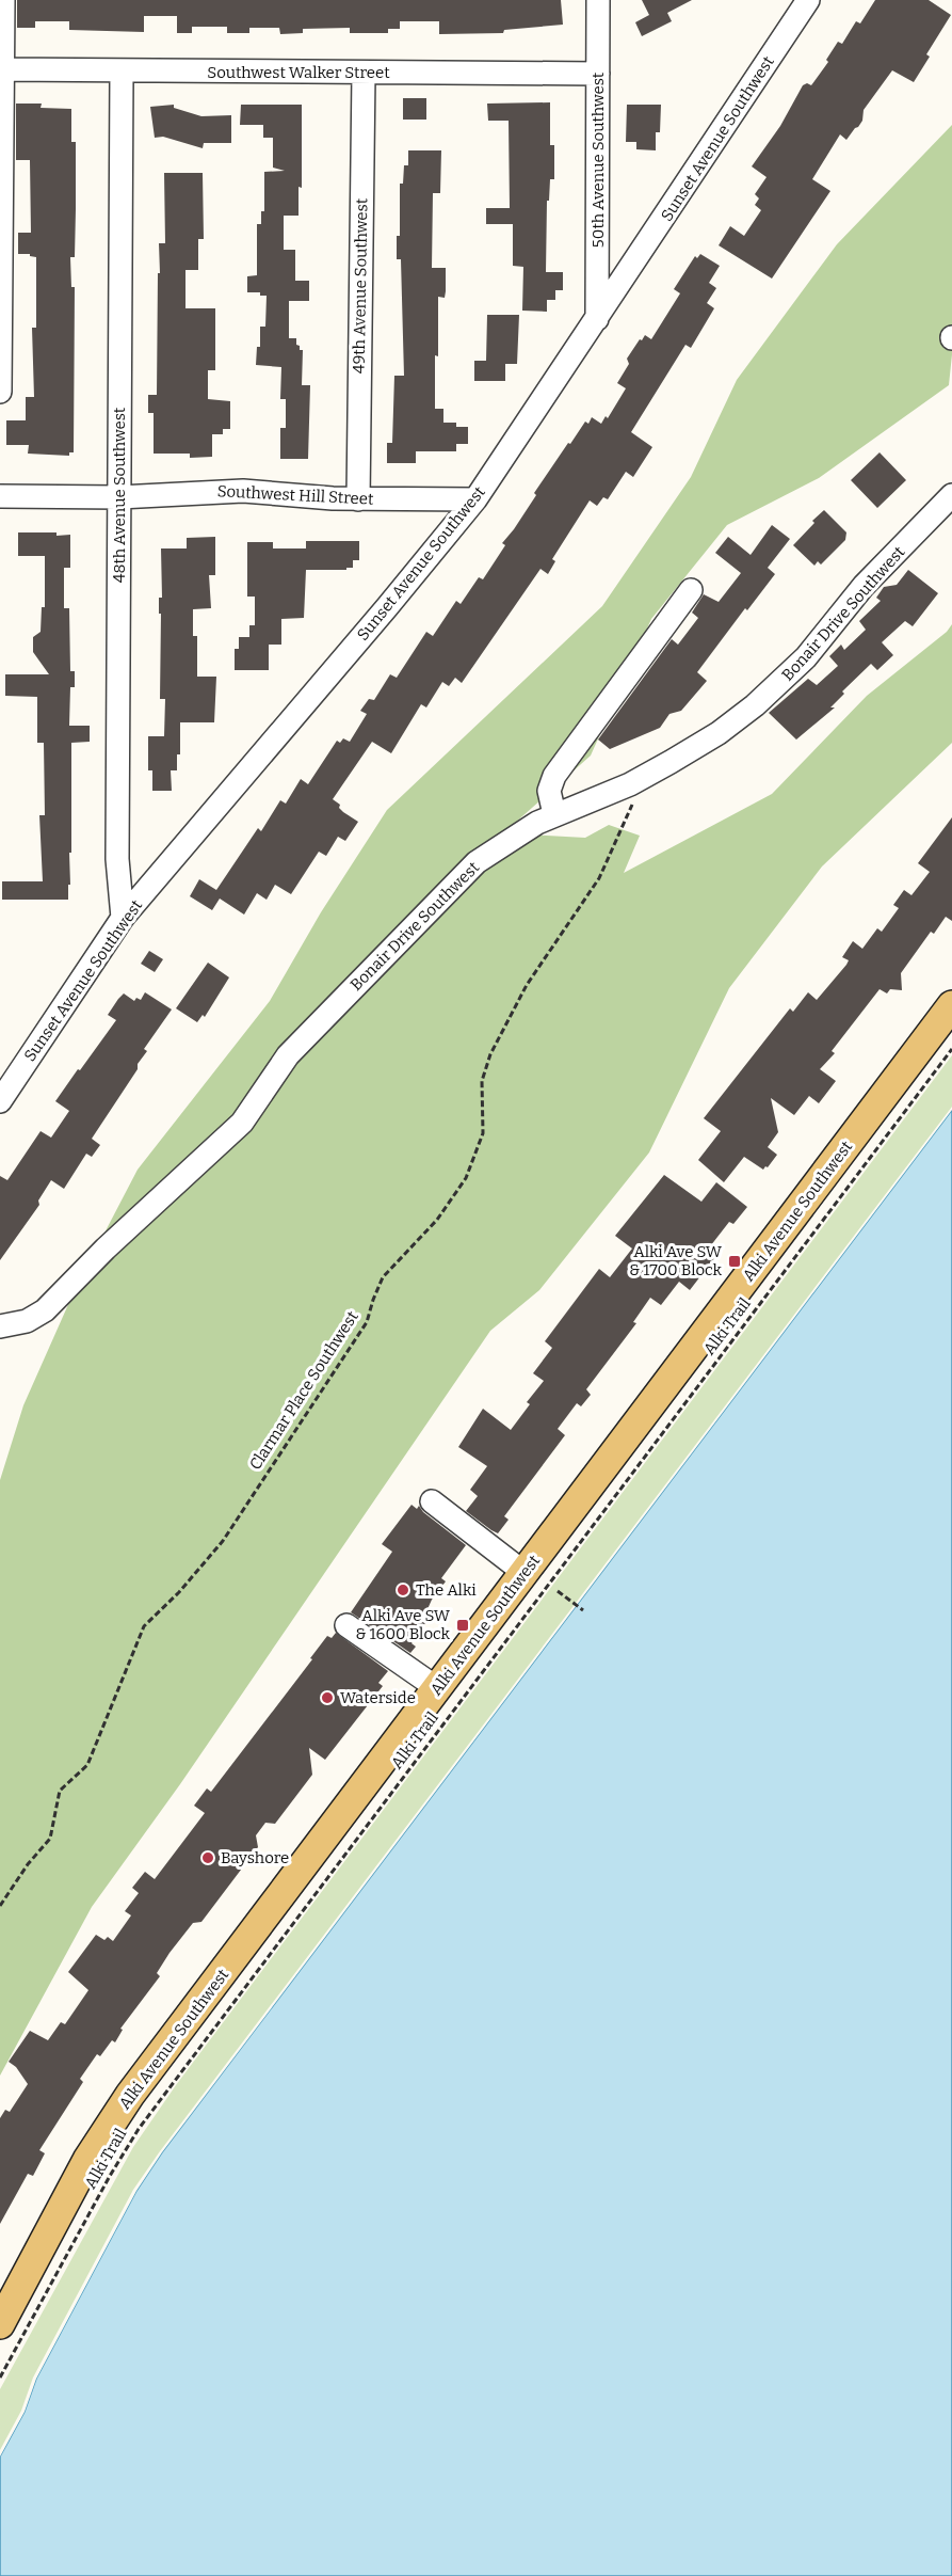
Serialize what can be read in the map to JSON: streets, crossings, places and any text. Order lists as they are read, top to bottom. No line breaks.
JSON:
{"streets":{"main road":["Alki Avenue Southwest"],"street":["Southwest Walker Street","Sunset Avenue Southwest","50th Avenue Southwest","49th Avenue Southwest","48th Avenue Southwest","Southwest Hill Street","Bonair Drive Southwest"],"path":["Alki Trail","Clarmar Place Southwest"]},"crossings":[["Southwest Walker Street","50th Avenue Southwest"],["Southwest Walker Street","49th Avenue Southwest"],["Southwest Walker Street","48th Avenue Southwest"],["Sunset Avenue Southwest","50th Avenue Southwest"],["Sunset Avenue Southwest","48th Avenue Southwest"],["Sunset Avenue Southwest","Southwest Hill Street"],["49th Avenue Southwest","Southwest Hill Street"],["48th Avenue Southwest","Southwest Hill Street"]],"places":{"transit":["Alki Ave SW & 1700 Block","Alki Ave SW & 1600 Block"],"other":["The Alki","Waterside","Bayshore"]}}
